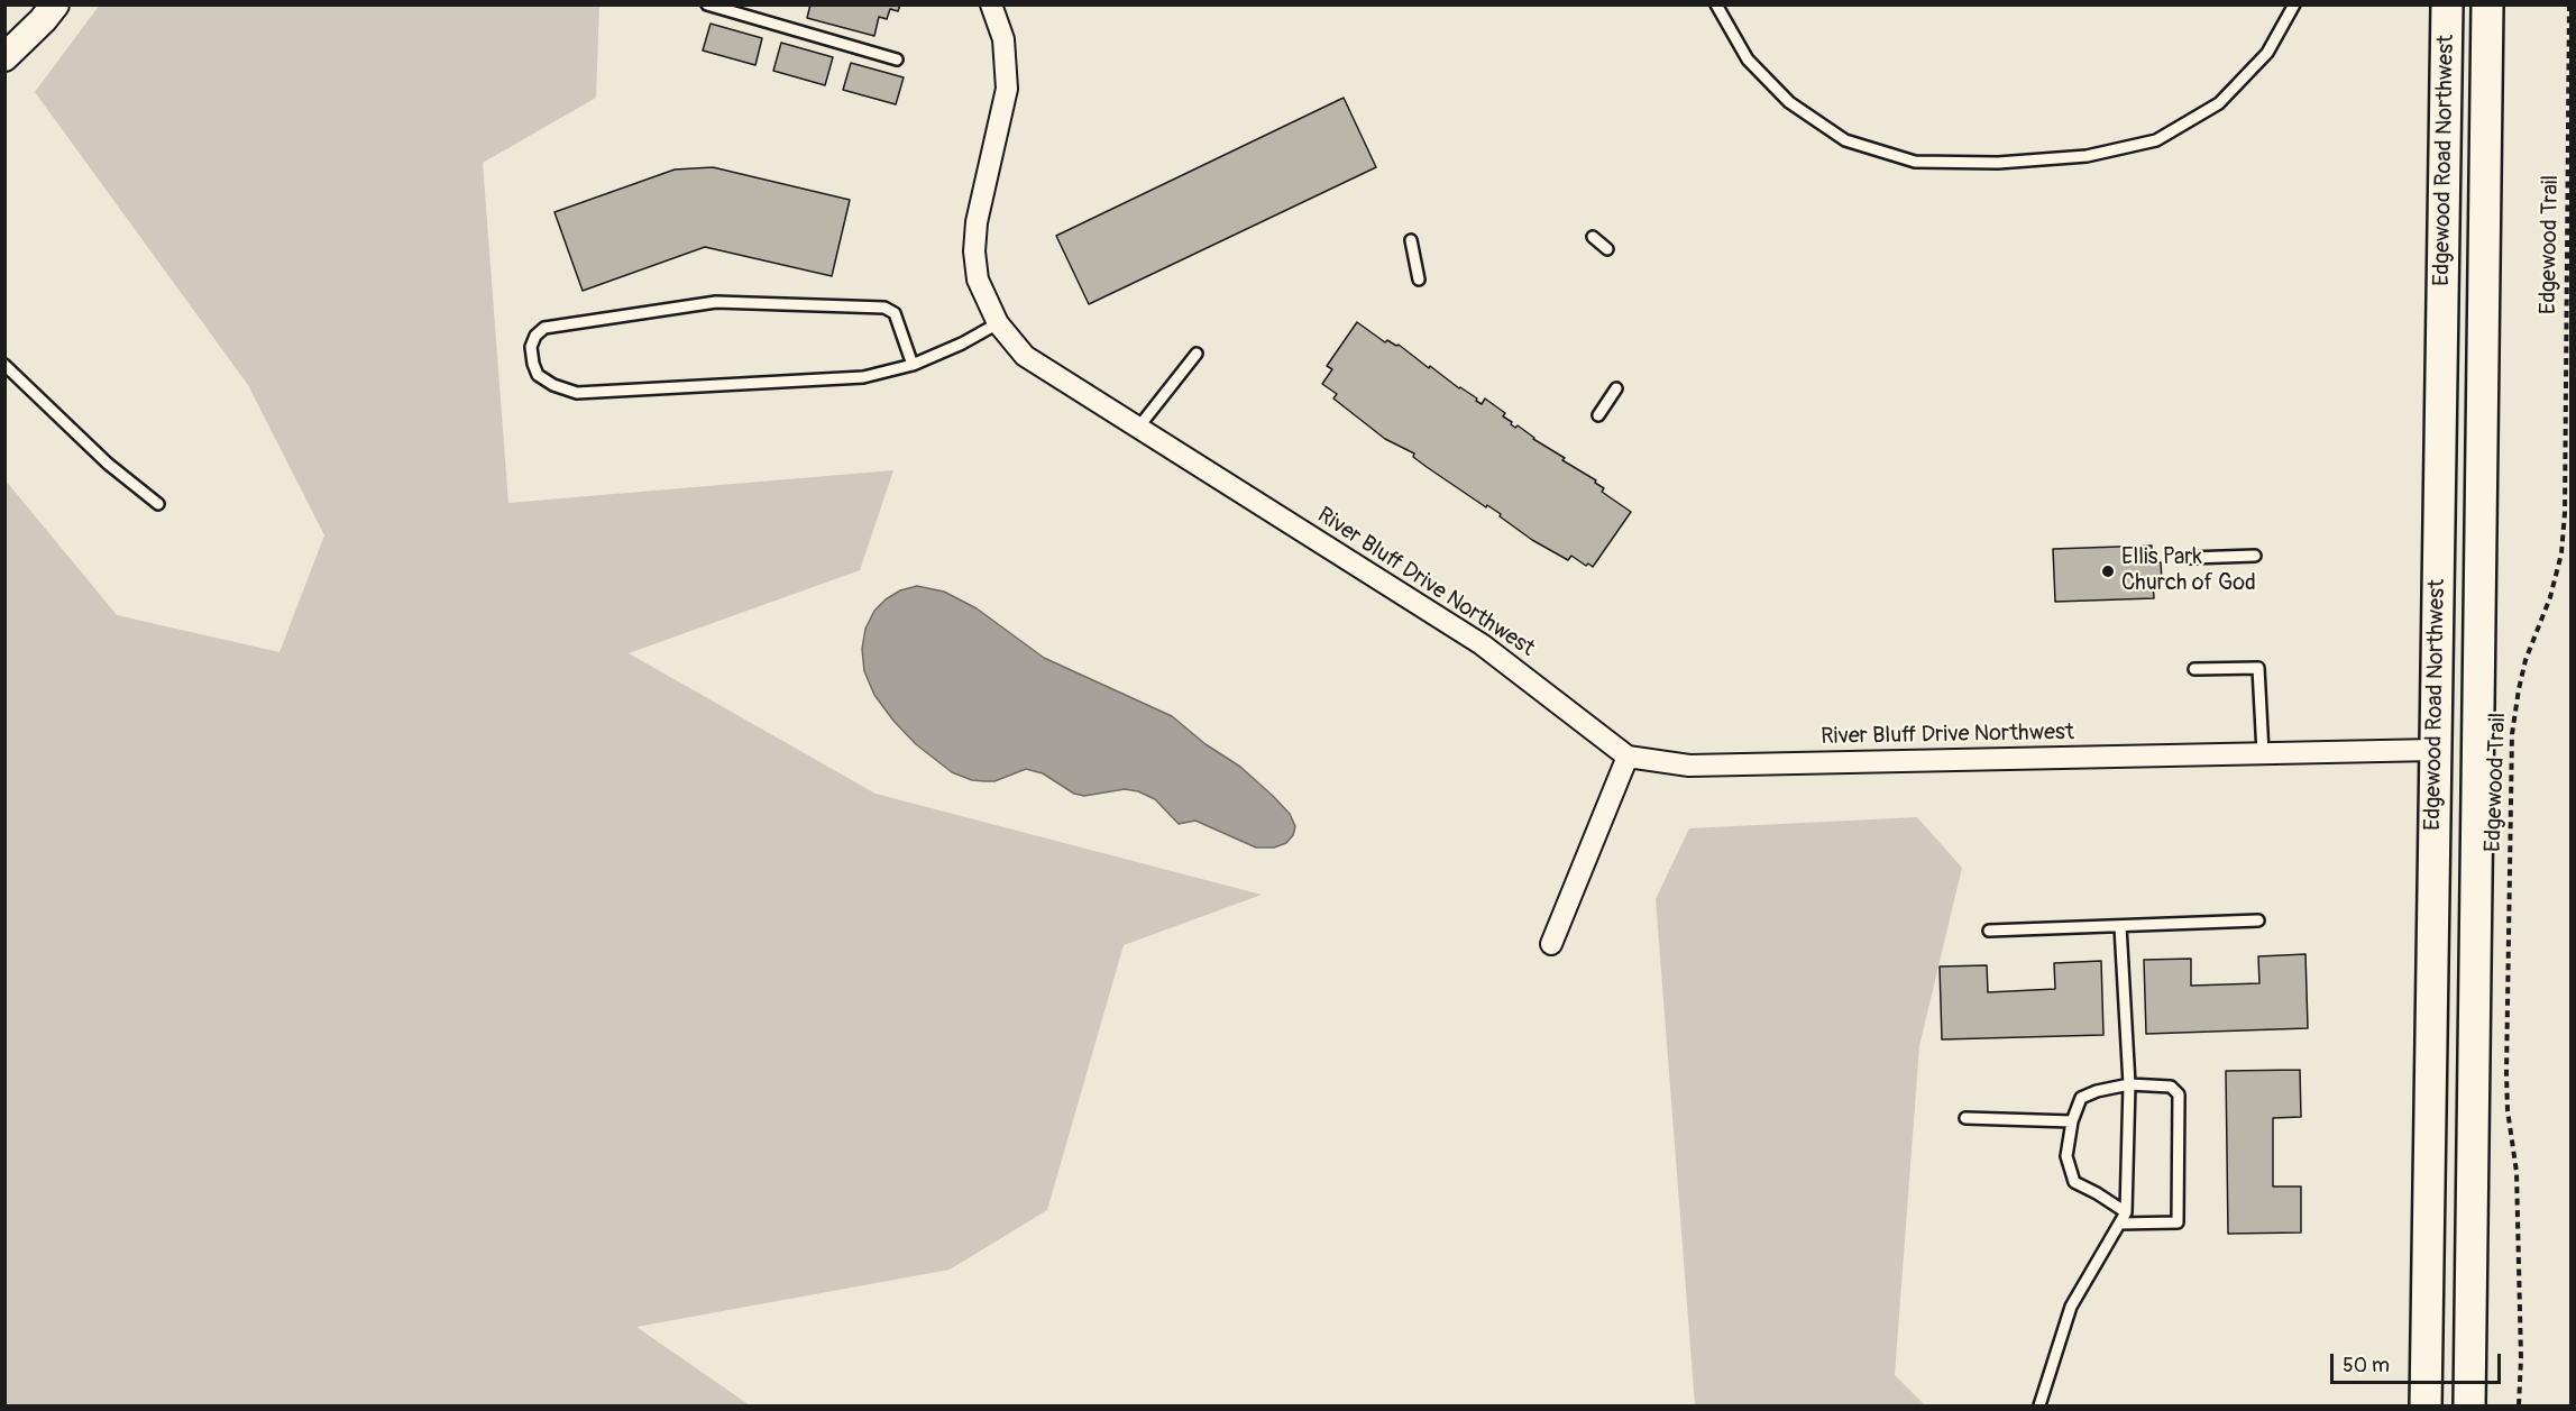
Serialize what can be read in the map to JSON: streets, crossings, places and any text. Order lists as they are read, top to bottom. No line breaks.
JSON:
{"streets":{"main road":["Edgewood Road Northwest"],"street":["River Bluff Drive Northwest"],"path":["Edgewood Trail"]},"crossings":[["Edgewood Road Northwest","River Bluff Drive Northwest"]],"places":["Ellis Park Church of God"],"scale_bar":"50 m"}
